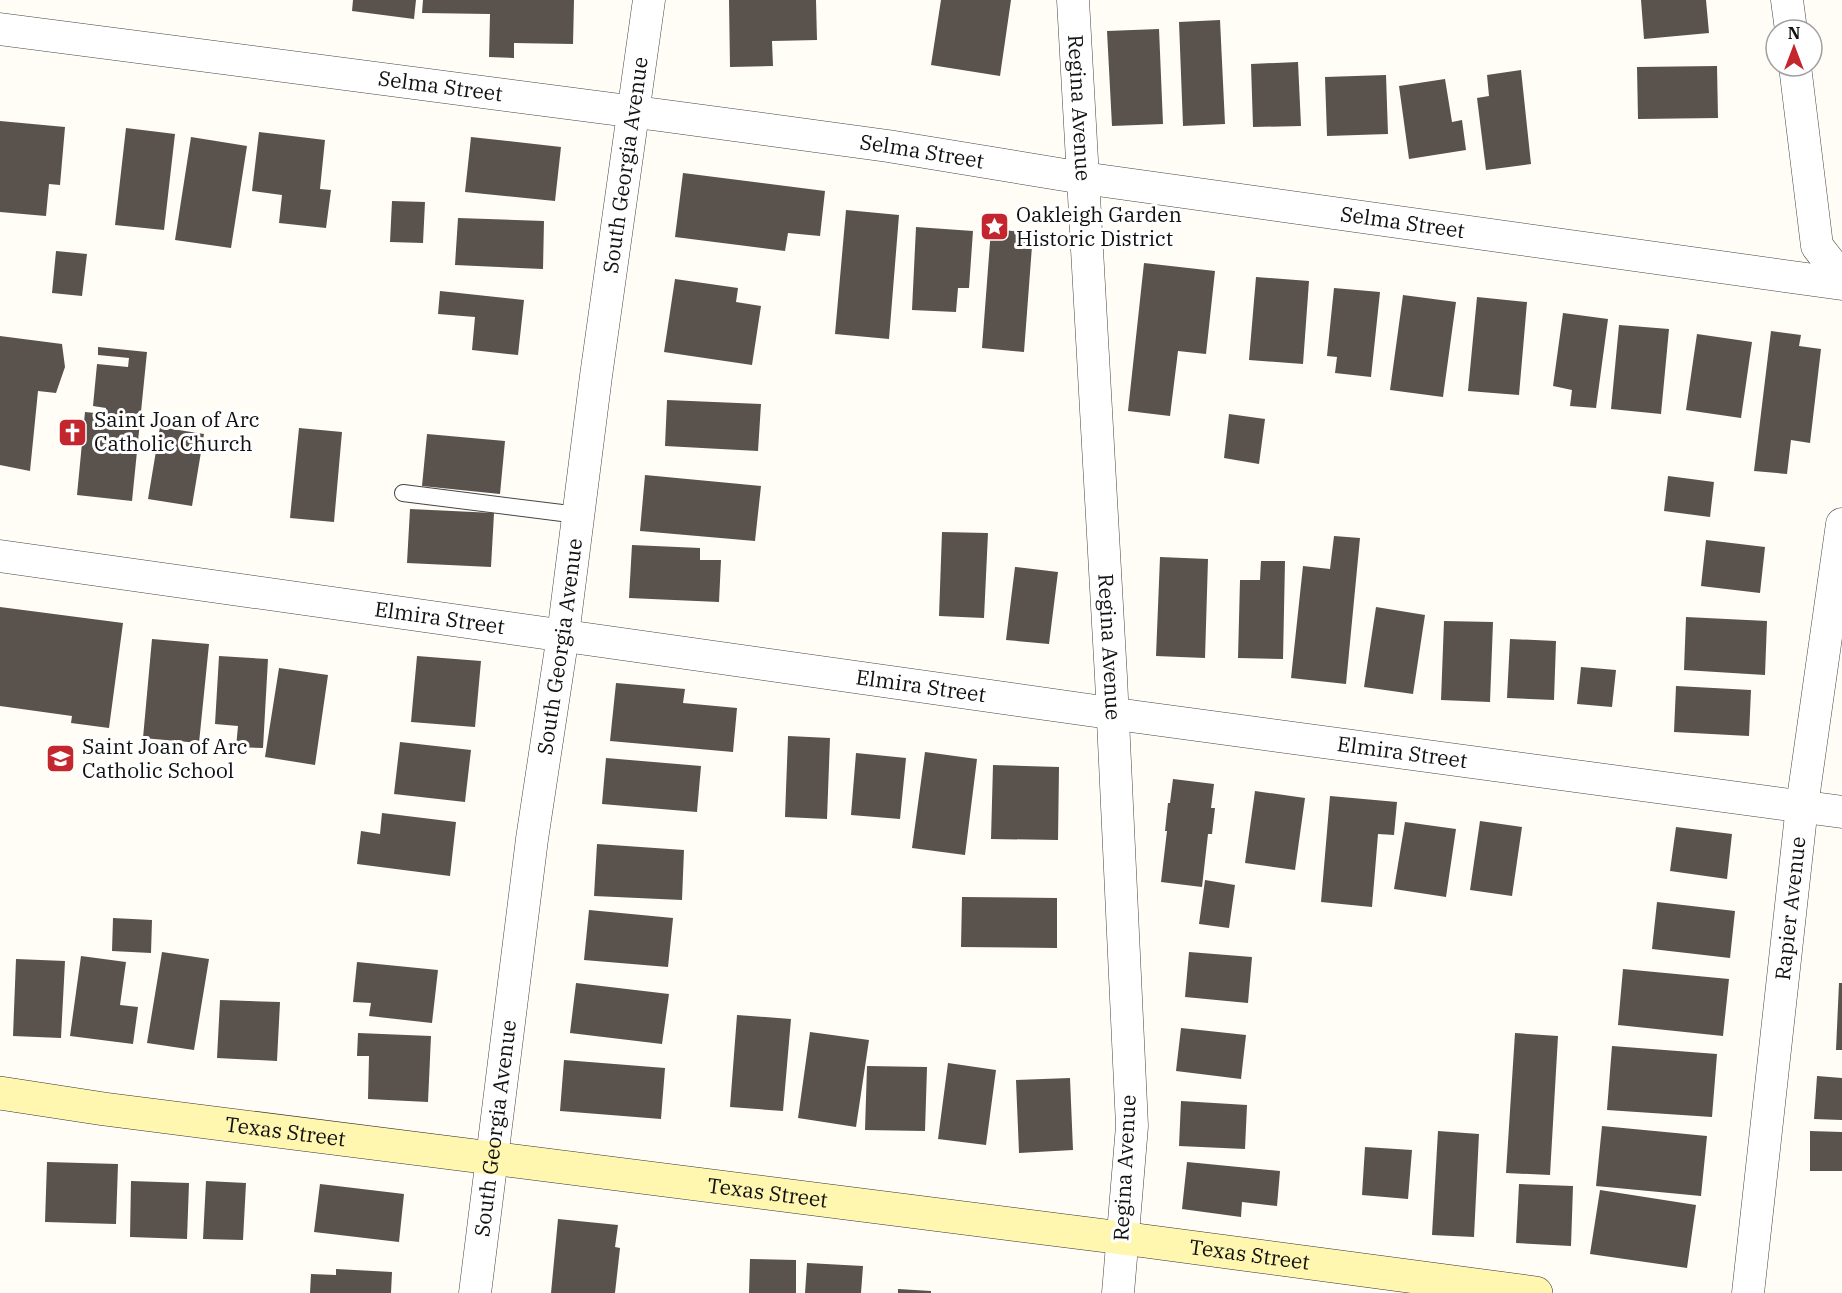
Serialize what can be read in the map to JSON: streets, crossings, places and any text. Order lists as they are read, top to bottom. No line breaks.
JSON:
{"streets":{"street":["Selma Street","Regina Avenue","South Georgia Avenue","Elmira Street","Rapier Avenue","Texas Street"]},"crossings":[["Selma Street","Regina Avenue"],["Selma Street","South Georgia Avenue"],["Regina Avenue","Elmira Street"],["Regina Avenue","Texas Street"],["South Georgia Avenue","Elmira Street"],["South Georgia Avenue","Texas Street"],["Elmira Street","Rapier Avenue"]],"places":{"place":["Oakleigh Garden Historic District"],"church":["Saint Joan of Arc Catholic Church"],"school or university":["Saint Joan of Arc Catholic School"]},"north":"top"}
